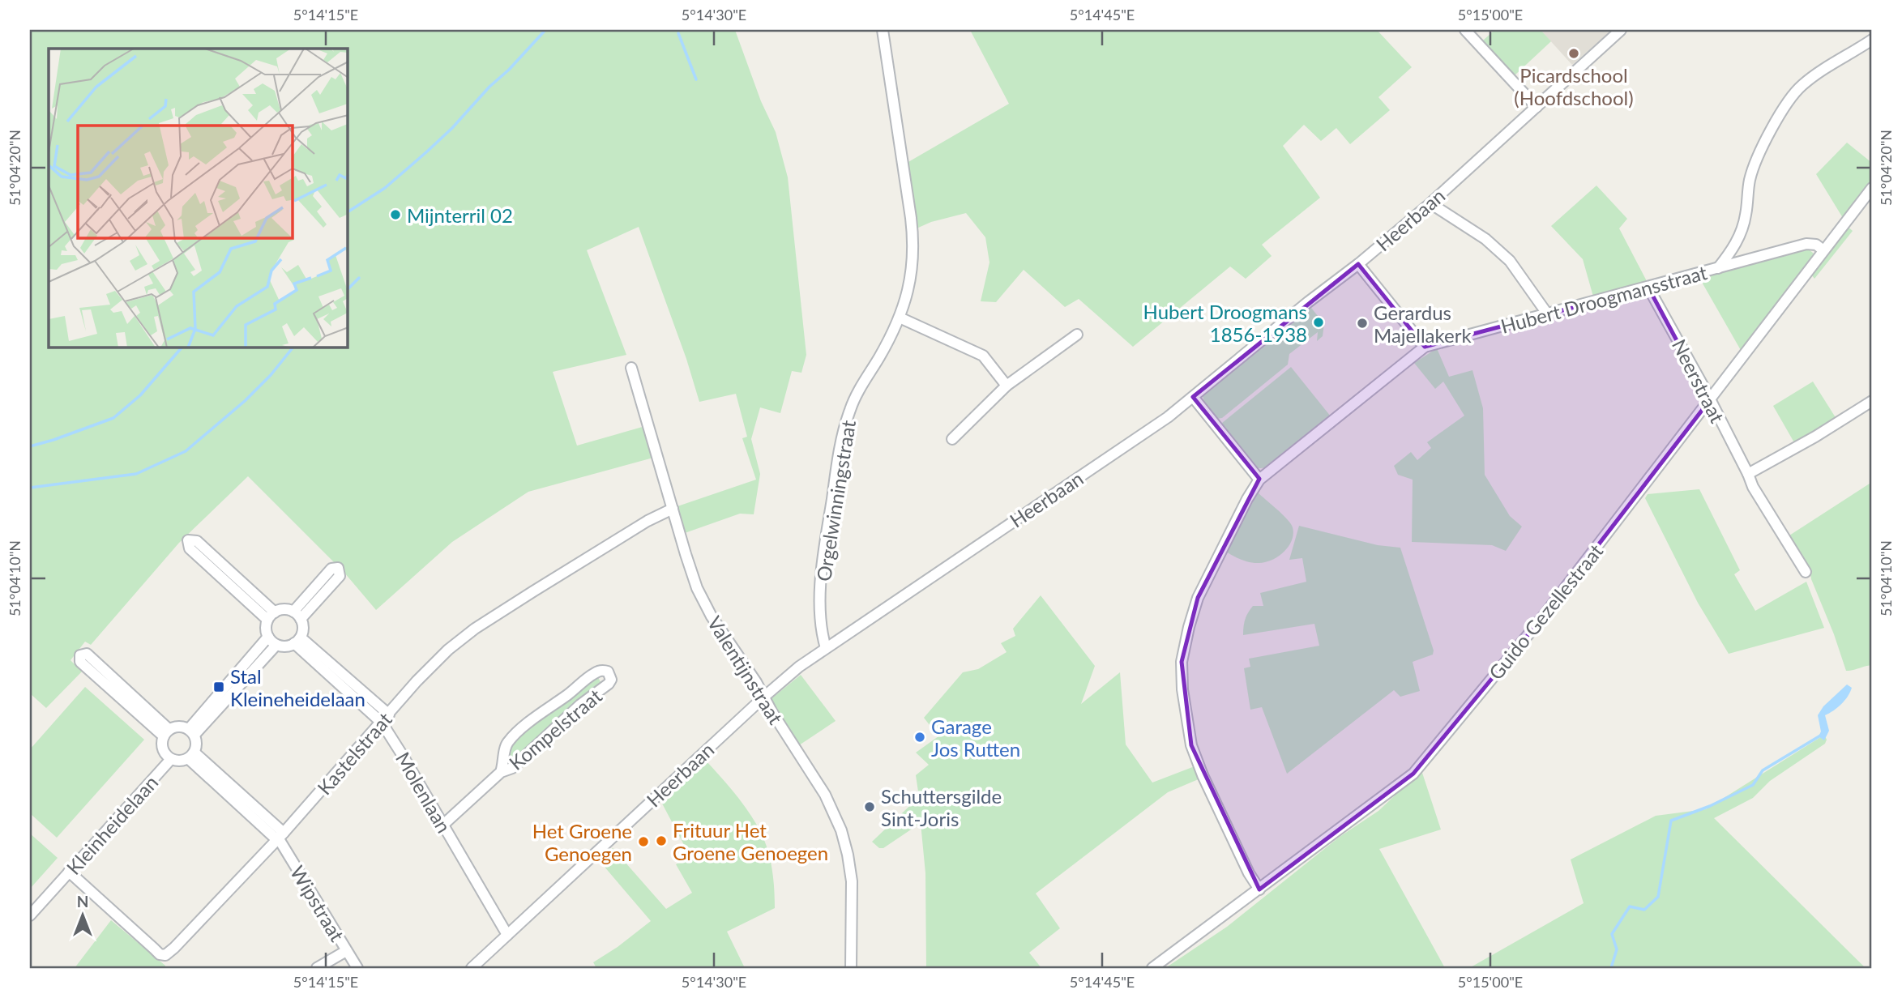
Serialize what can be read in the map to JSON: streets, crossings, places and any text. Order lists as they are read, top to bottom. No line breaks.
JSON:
{"streets":{"street":["Heerbaan","Hubert Droogmansstraat","Neerstraat","Orgelwinningstraat","Guido Gezellestraat","Valentijnstraat","Kompelstraat","Kastelstraat","Molenlaan","Kleinheidelaan","Wipstraat"]},"crossings":[["Heerbaan","Orgelwinningstraat"],["Heerbaan","Valentijnstraat"],["Heerbaan","Molenlaan"],["Hubert Droogmansstraat","Neerstraat"],["Hubert Droogmansstraat","Guido Gezellestraat"],["Neerstraat","Guido Gezellestraat"],["Valentijnstraat","Kastelstraat"],["Kompelstraat","Molenlaan"],["Kastelstraat","Molenlaan"],["Kastelstraat","Kleinheidelaan"],["Kastelstraat","Wipstraat"],["Kleinheidelaan","Wipstraat"]],"places":{"other":["Picardschool (Hoofdschool)","Mijnterril 02","Hubert Droogmans 1856-1938","Gerardus Majellakerk","Garage Jos Rutten","Schuttersgilde Sint-Joris","Frituur Het Groene Genoegen","Het Groene Genoegen"],"transit":["Stal Kleineheidelaan"]},"north":"top","coordinates":["5°14'15\"E","5°14'30\"E","5°14'45\"E","5°15'00\"E","51°04'20\"N","51°04'10\"N"]}
